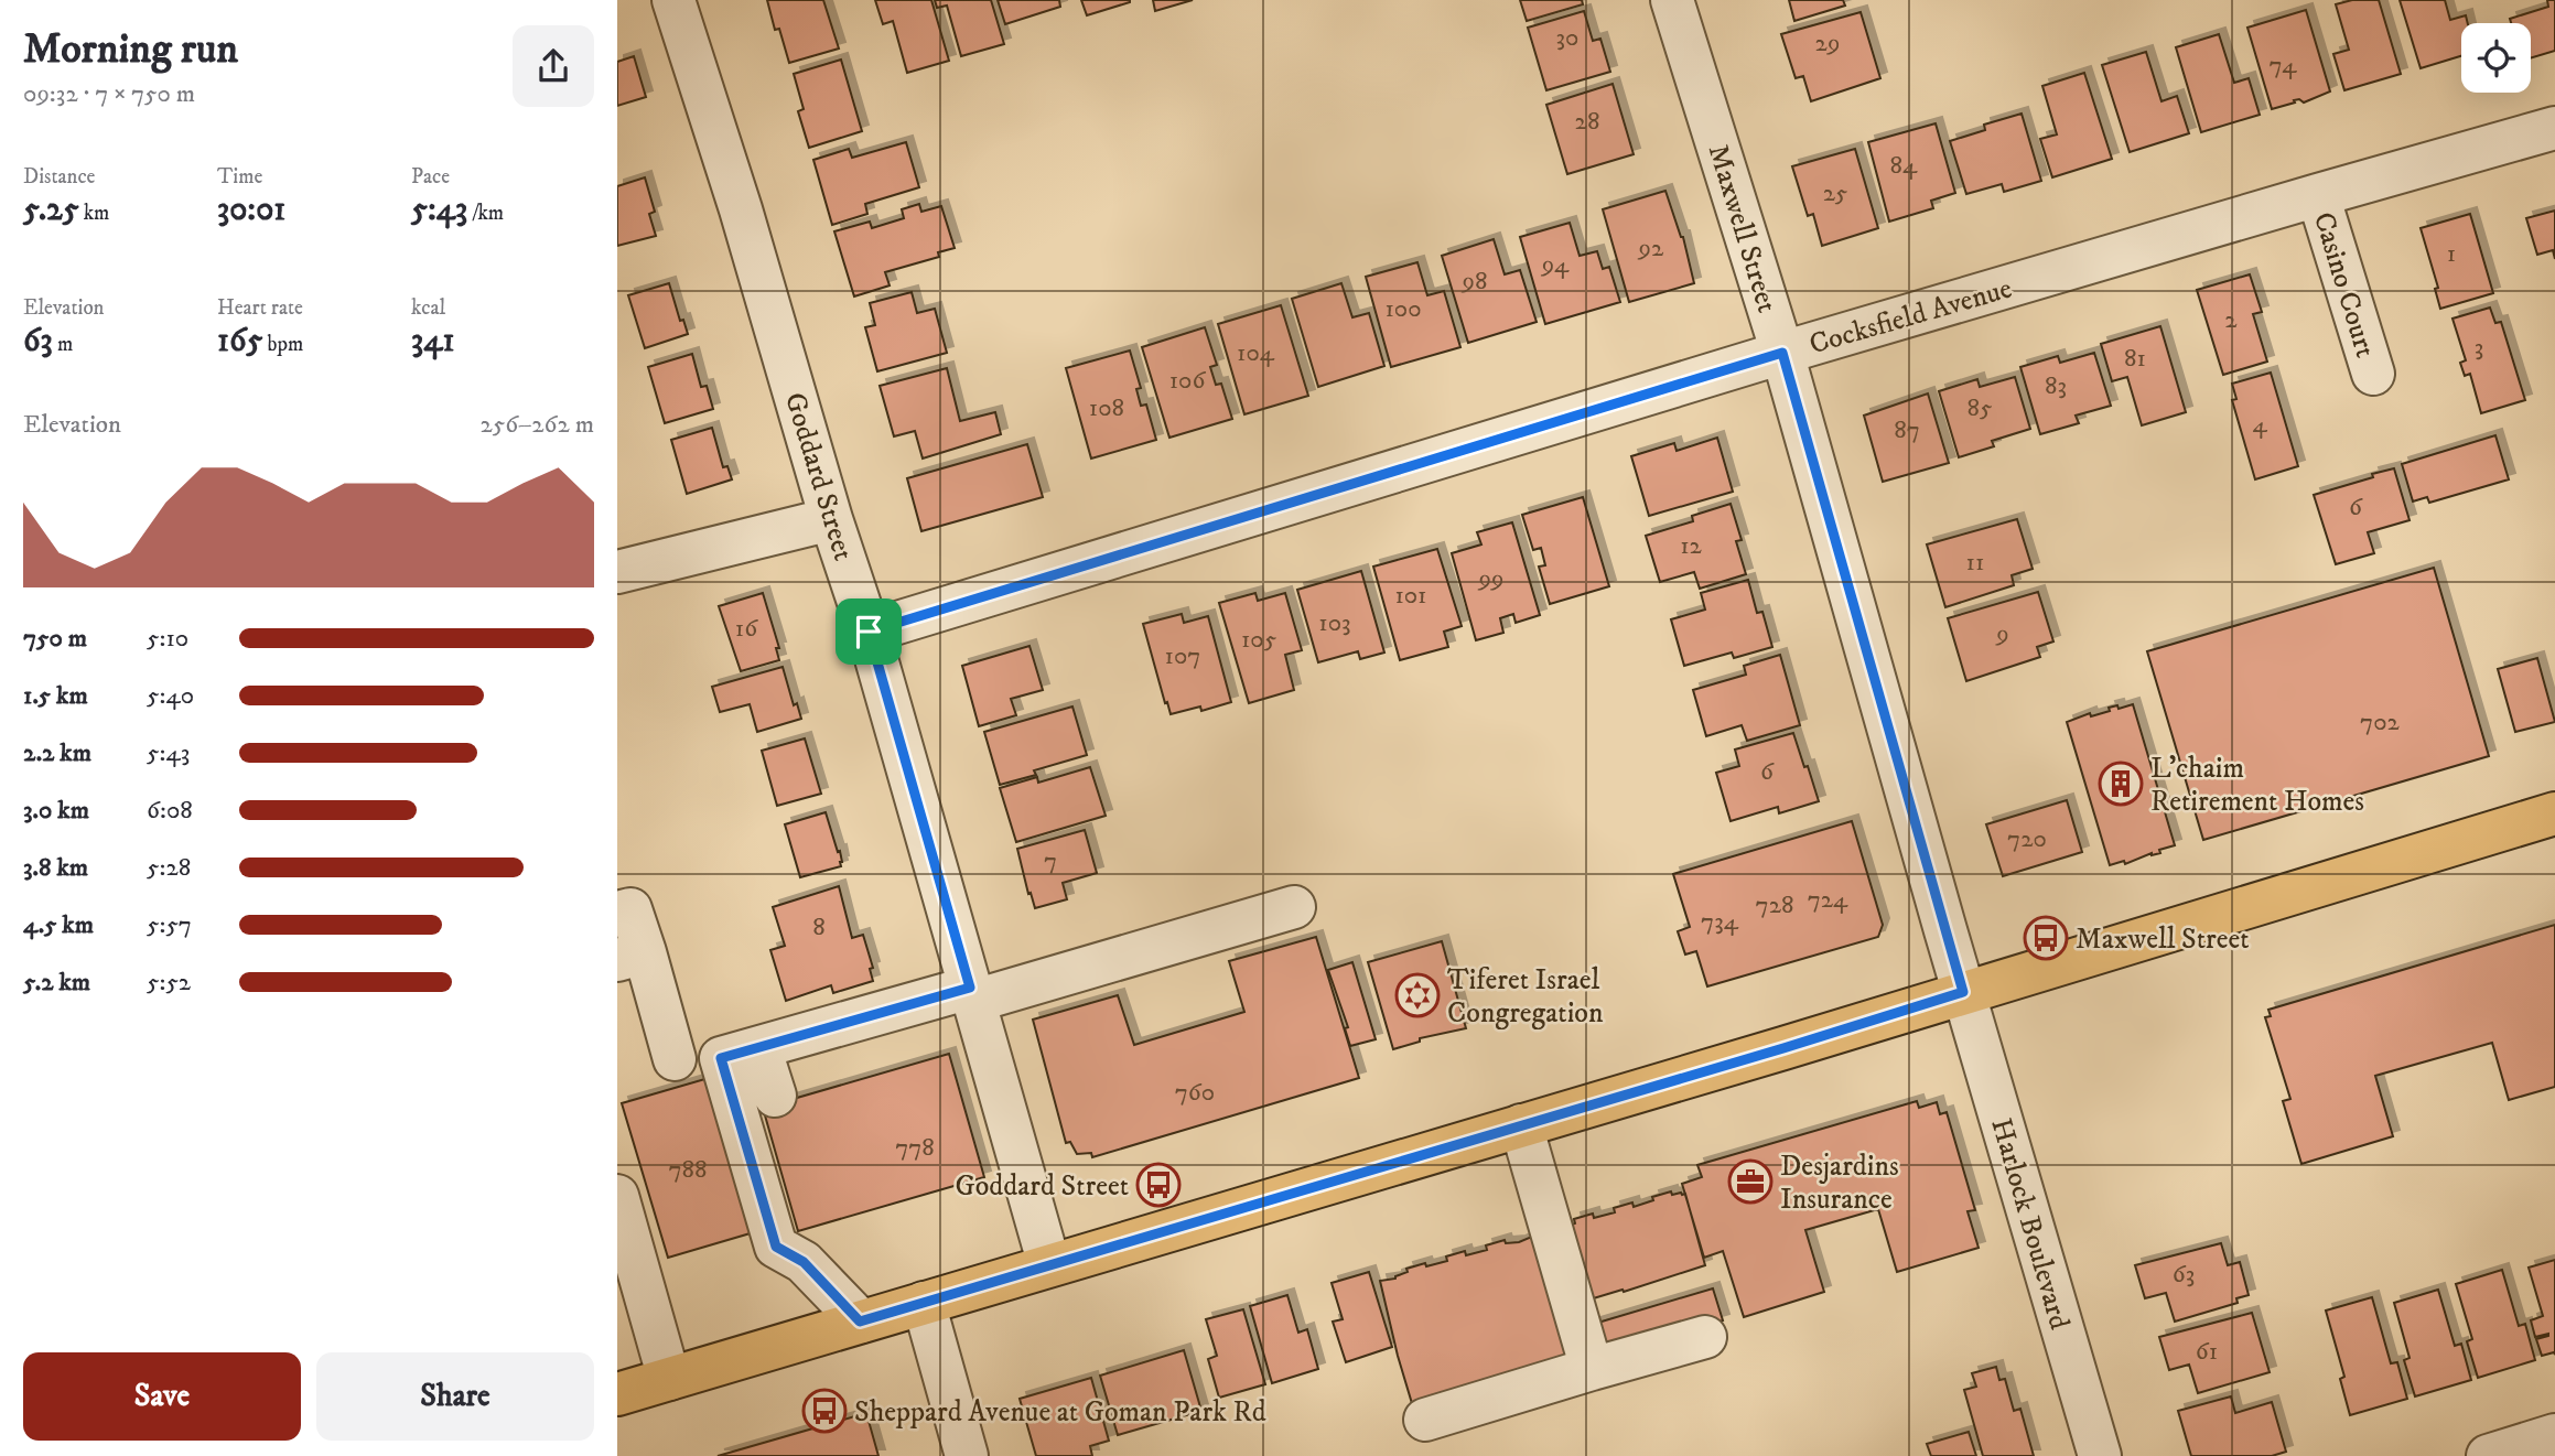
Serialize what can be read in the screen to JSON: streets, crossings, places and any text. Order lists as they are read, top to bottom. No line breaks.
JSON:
{"streets":{"street":["Maxwell Street","Casino Court","Cocksfield Avenue","Goddard Street","Harlock Boulevard"]},"crossings":[["Maxwell Street","Cocksfield Avenue"],["Maxwell Street","Harlock Boulevard"],["Casino Court","Cocksfield Avenue"],["Cocksfield Avenue","Goddard Street"]],"places":{"building":["L'chaim Retirement Homes"],"bus stop":["Maxwell Street","Goddard Street","Sheppard Avenue at Goman Park Rd"],"synagogue":["Tiferet Israel Congregation"],"office":["Desjardins Insurance"]},"house_numbers":["30","29","74","28","84","25","92","1","94","98","100","2","3","104","81","106","83","108","85","4","87","6","12","11","99","101","103","16","9","105","107","702","6","720","7","724","728","734","8","760","778","788","63","61"],"page":{"heading":["Morning run","09:32 · 7 × 750 m"],"stats":[["Distance","5.25 km"],["Time","30:01"],["Pace","5:43 /km"],["Elevation","63 m"],["Heart rate","165 bpm"],["kcal","341"]],"chart":["Elevation","256–262 m"],"list":[{"name":"750 m","note":"5:10"},{"name":"1.5 km","note":"5:40"},{"name":"2.2 km","note":"5:43"},{"name":"3.0 km","note":"6:08"},{"name":"3.8 km","note":"5:28"},{"name":"4.5 km","note":"5:57"},{"name":"5.2 km","note":"5:52"}],"buttons":["Save","Share"]}}
